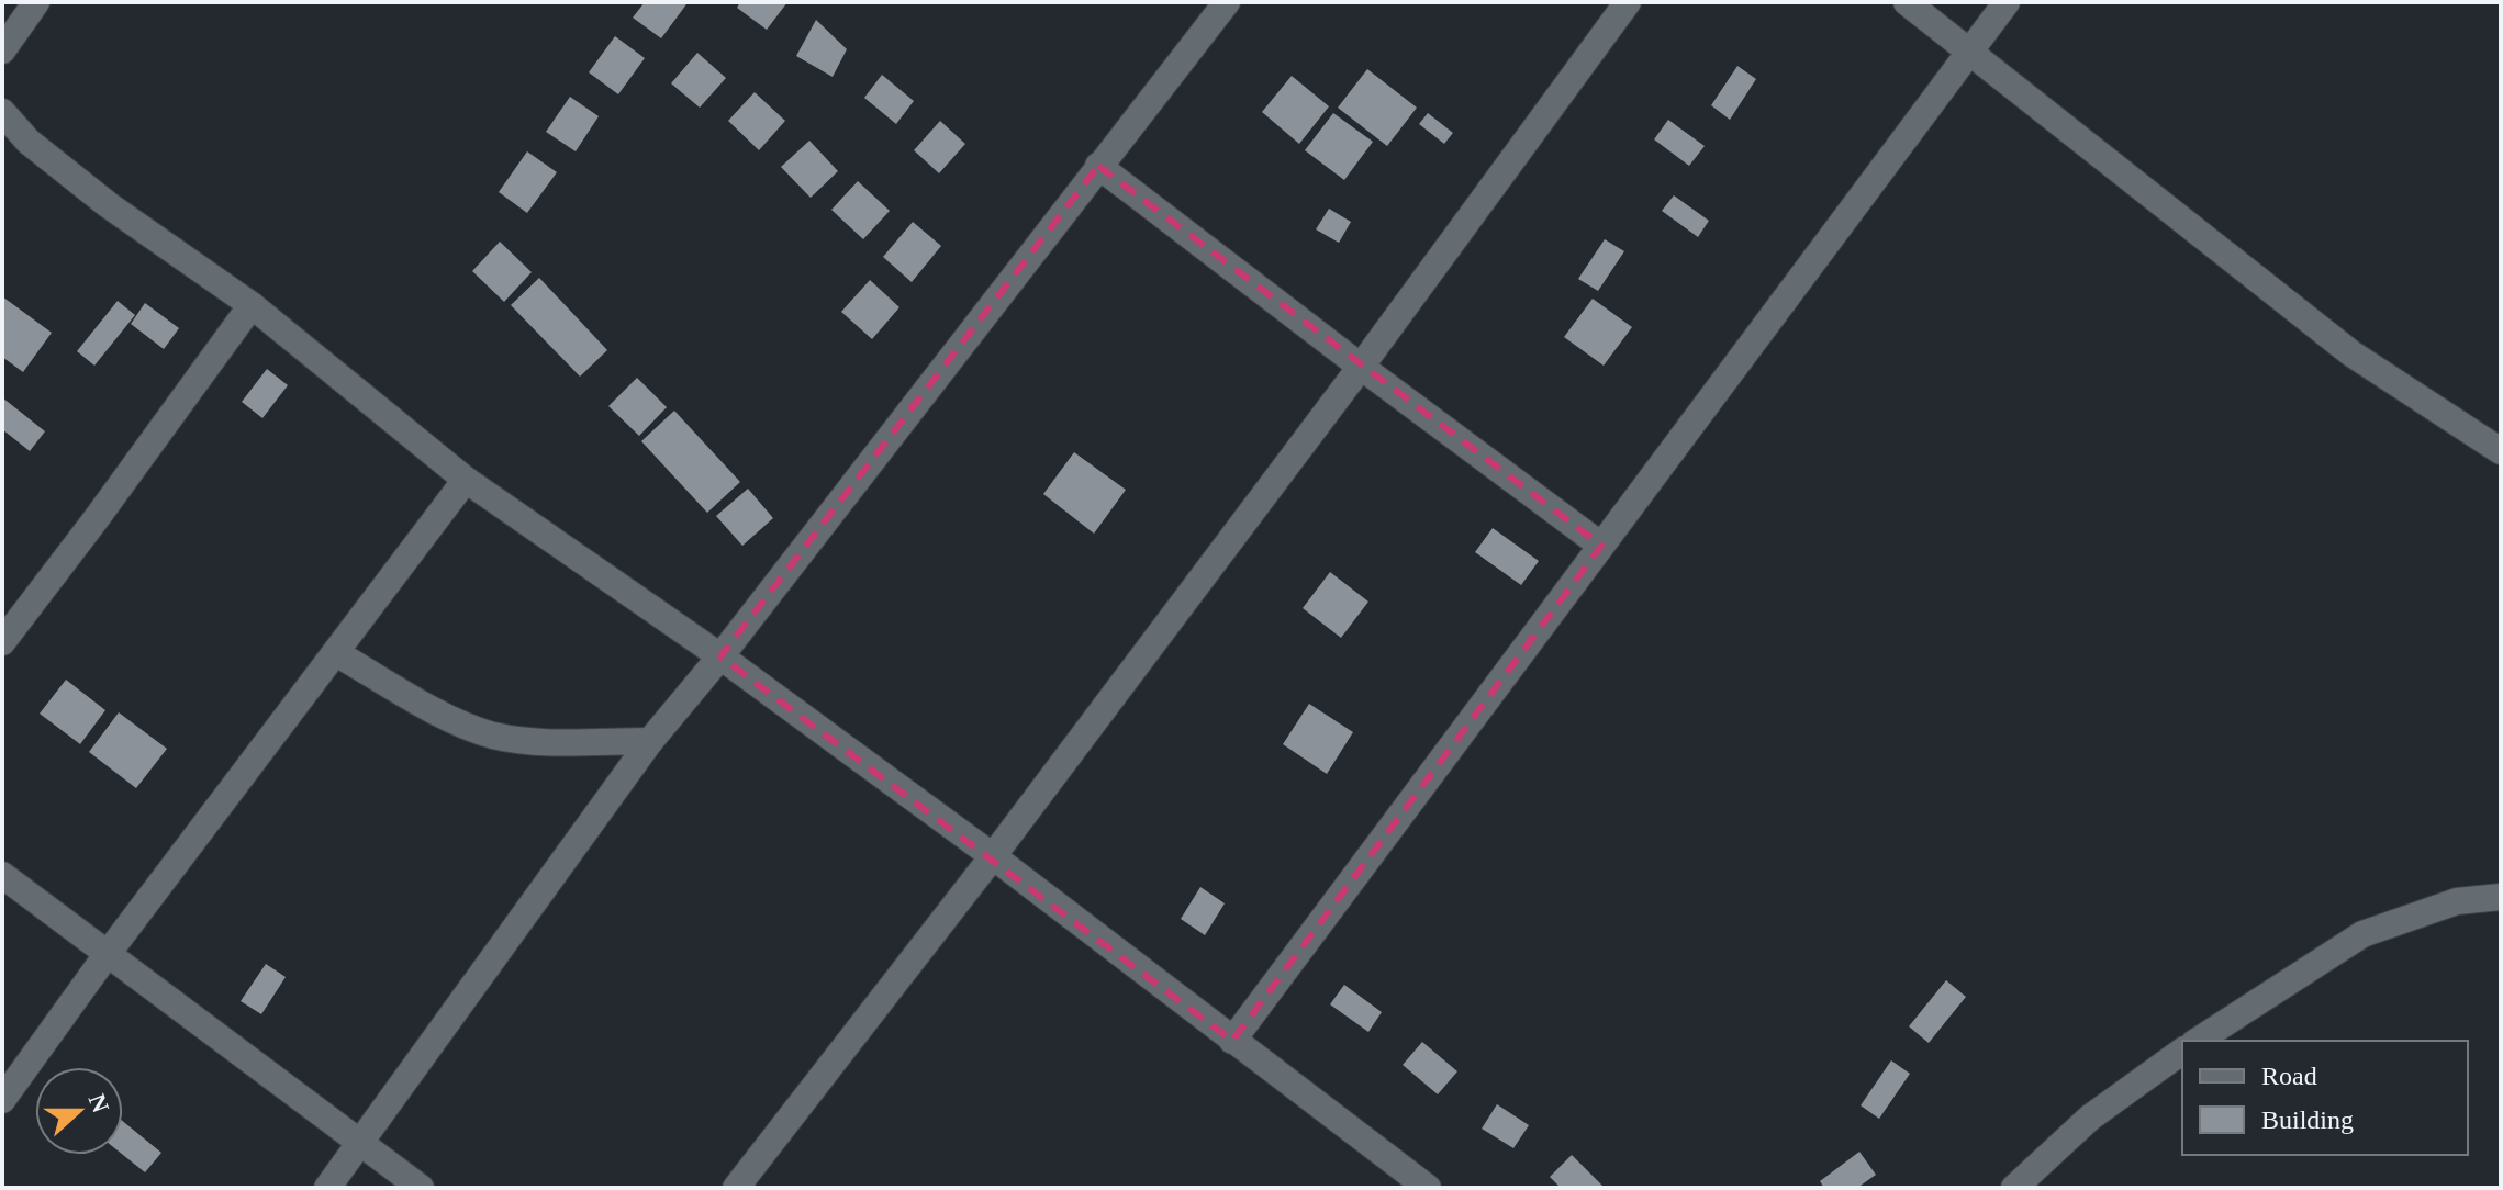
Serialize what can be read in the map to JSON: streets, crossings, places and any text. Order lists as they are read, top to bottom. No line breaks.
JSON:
{"legend":["Road","Building"],"north":"right"}
